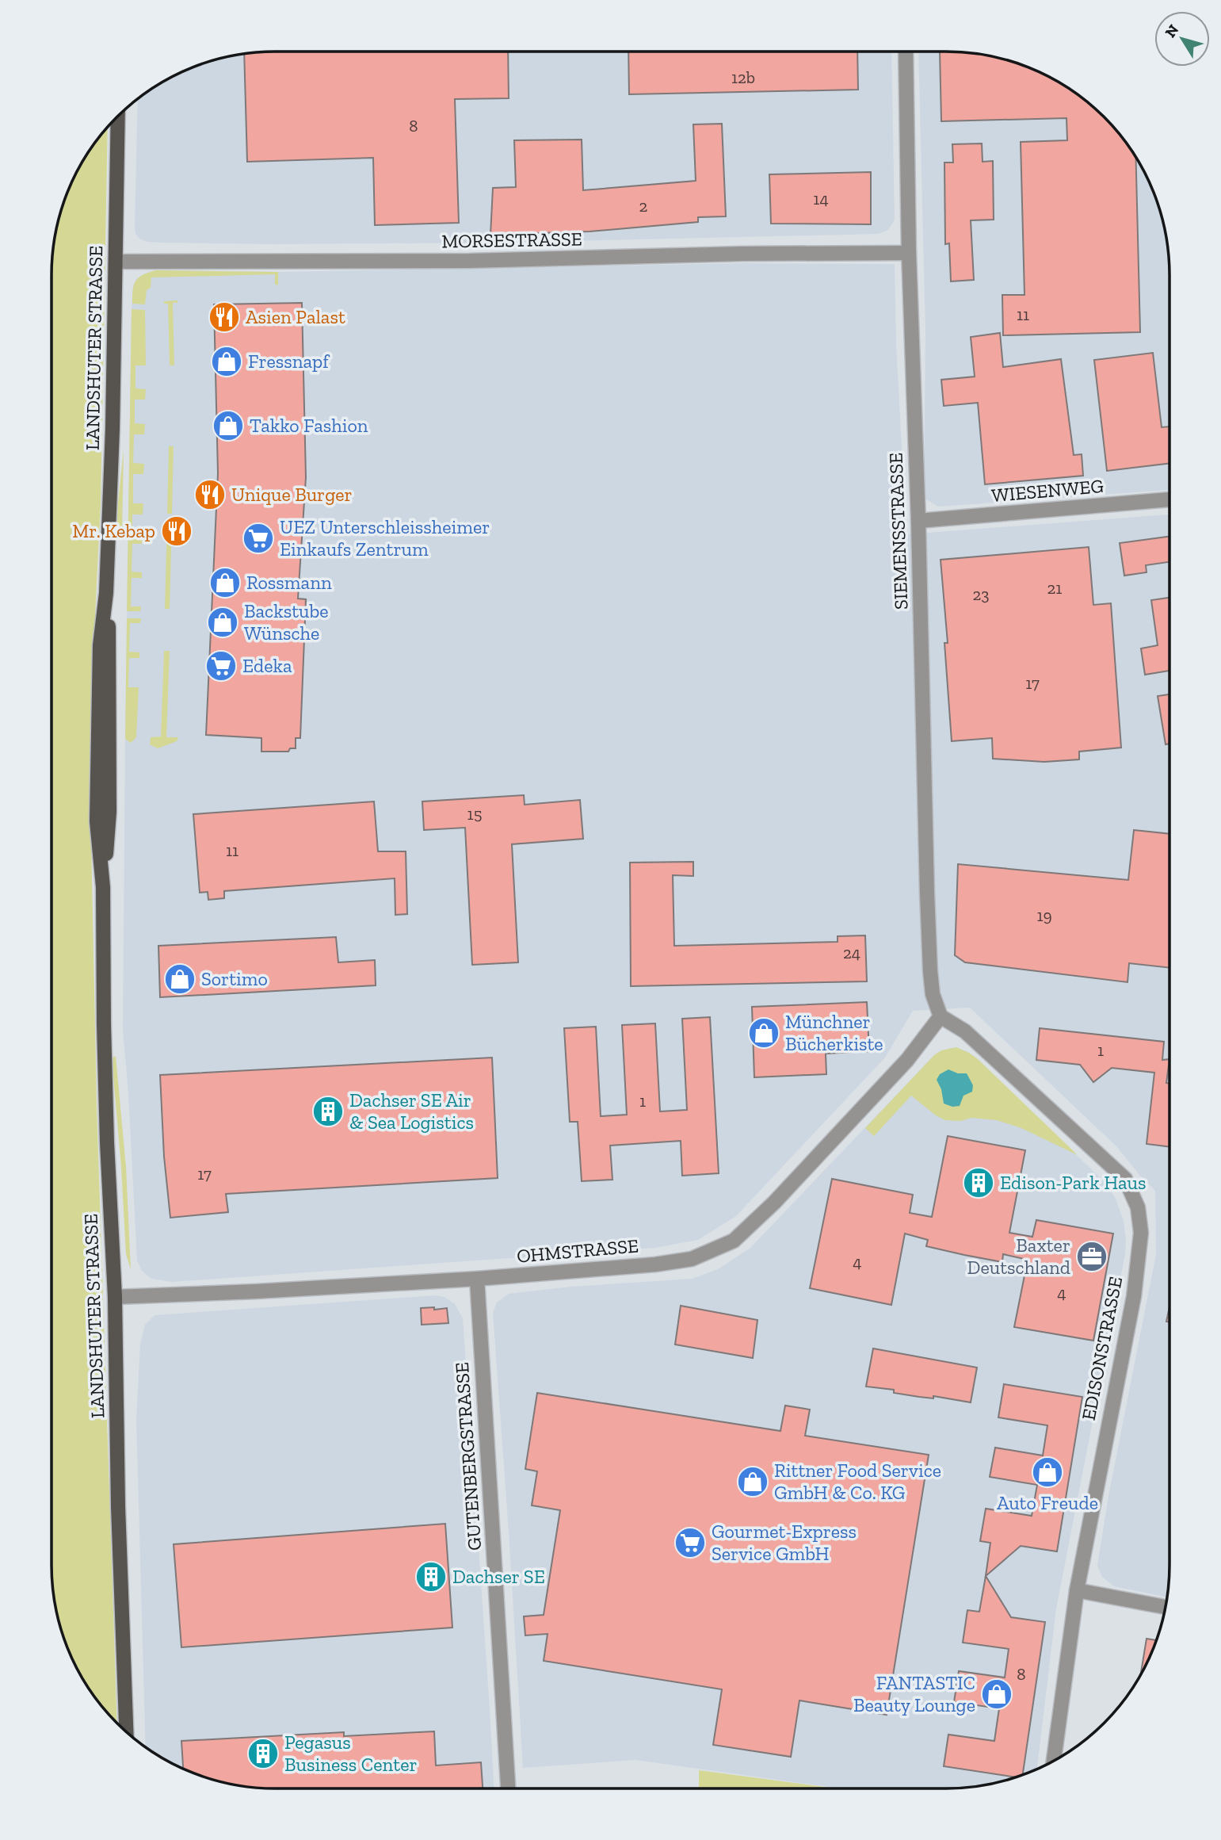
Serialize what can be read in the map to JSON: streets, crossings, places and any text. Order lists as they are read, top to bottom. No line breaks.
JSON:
{"streets":{"main road":["LANDSHUTER STRASSE"],"street":["MORSESTRASSE","WIESENWEG","SIEMENSSTRASSE","OHMSTRASSE","EDISONSTRASSE","GUTENBERGSTRASSE"]},"crossings":[["MORSESTRASSE","LANDSHUTER STRASSE"],["MORSESTRASSE","SIEMENSSTRASSE"],["LANDSHUTER STRASSE","OHMSTRASSE"],["WIESENWEG","SIEMENSSTRASSE"],["SIEMENSSTRASSE","OHMSTRASSE"],["SIEMENSSTRASSE","EDISONSTRASSE"],["OHMSTRASSE","EDISONSTRASSE"],["OHMSTRASSE","GUTENBERGSTRASSE"]],"places":{"restaurant":["Asien Palast","Unique Burger","Mr. Kebap"],"shop":["Fressnapf","Takko Fashion","Rossmann","Backstube Wünsche","Sortimo","Münchner Bücherkiste","Auto Freude","Rittner Food Service GmbH & Co. KG","FANTASTIC Beauty Lounge"],"supermarket":["UEZ Unterschleissheimer Einkaufs Zentrum","Edeka","Gourmet-Express Service GmbH"],"building":["Dachser SE Air & Sea Logistics","Edison-Park Haus","Dachser SE","Pegasus Business Center"],"office":["Baxter Deutschland"]},"house_numbers":["12b","8","14","2","11","21","23","17","15","11","19","24","1","1","17","4","4","8"],"north":"top left"}
